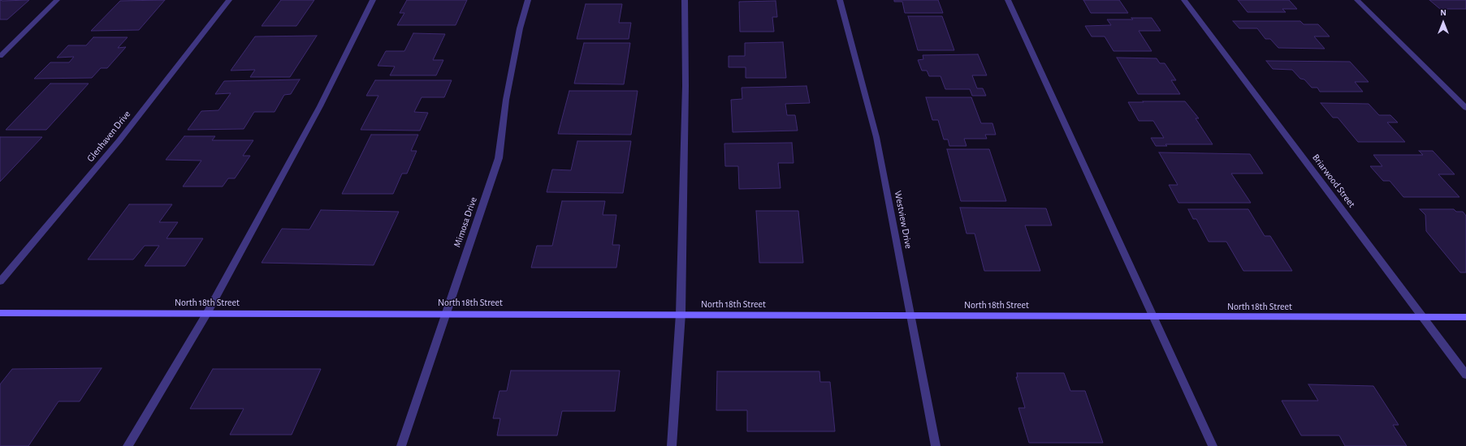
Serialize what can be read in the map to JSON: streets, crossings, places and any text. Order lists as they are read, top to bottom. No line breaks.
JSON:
{"streets":{"street":["Glenhaven Drive","Briarwood Street","Westview Drive","Mimosa Drive","North 18th Street"]},"crossings":[["Briarwood Street","North 18th Street"],["Westview Drive","North 18th Street"],["Mimosa Drive","North 18th Street"]],"north":"top"}
